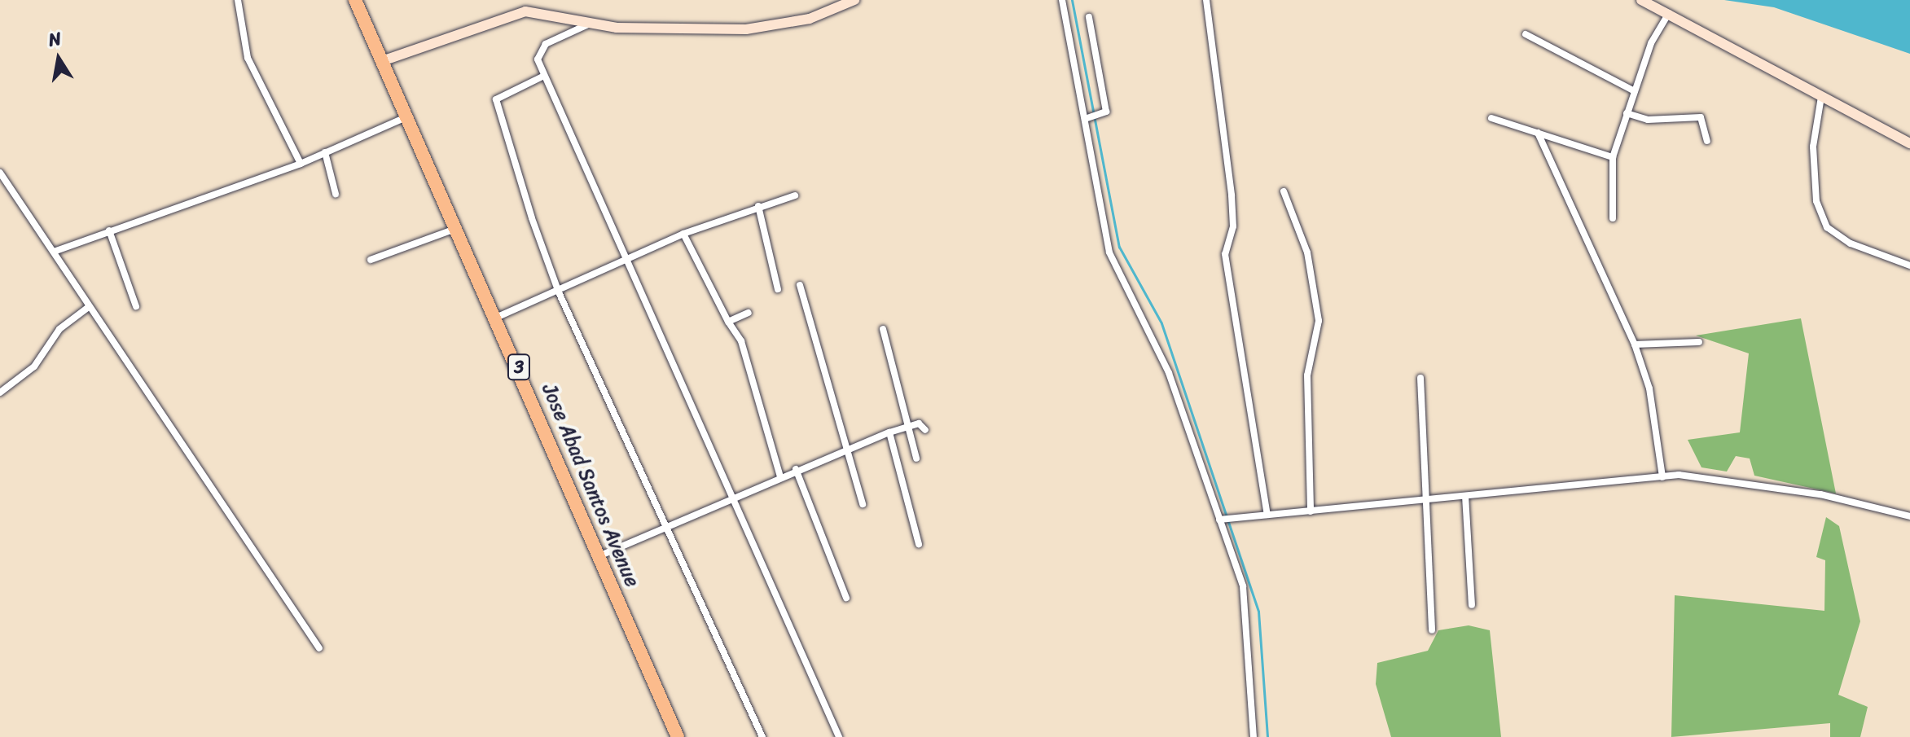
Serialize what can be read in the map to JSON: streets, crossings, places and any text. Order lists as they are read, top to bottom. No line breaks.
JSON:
{"streets":{"highway":["3","Jose Abad Santos Avenue"]},"north":"top"}
